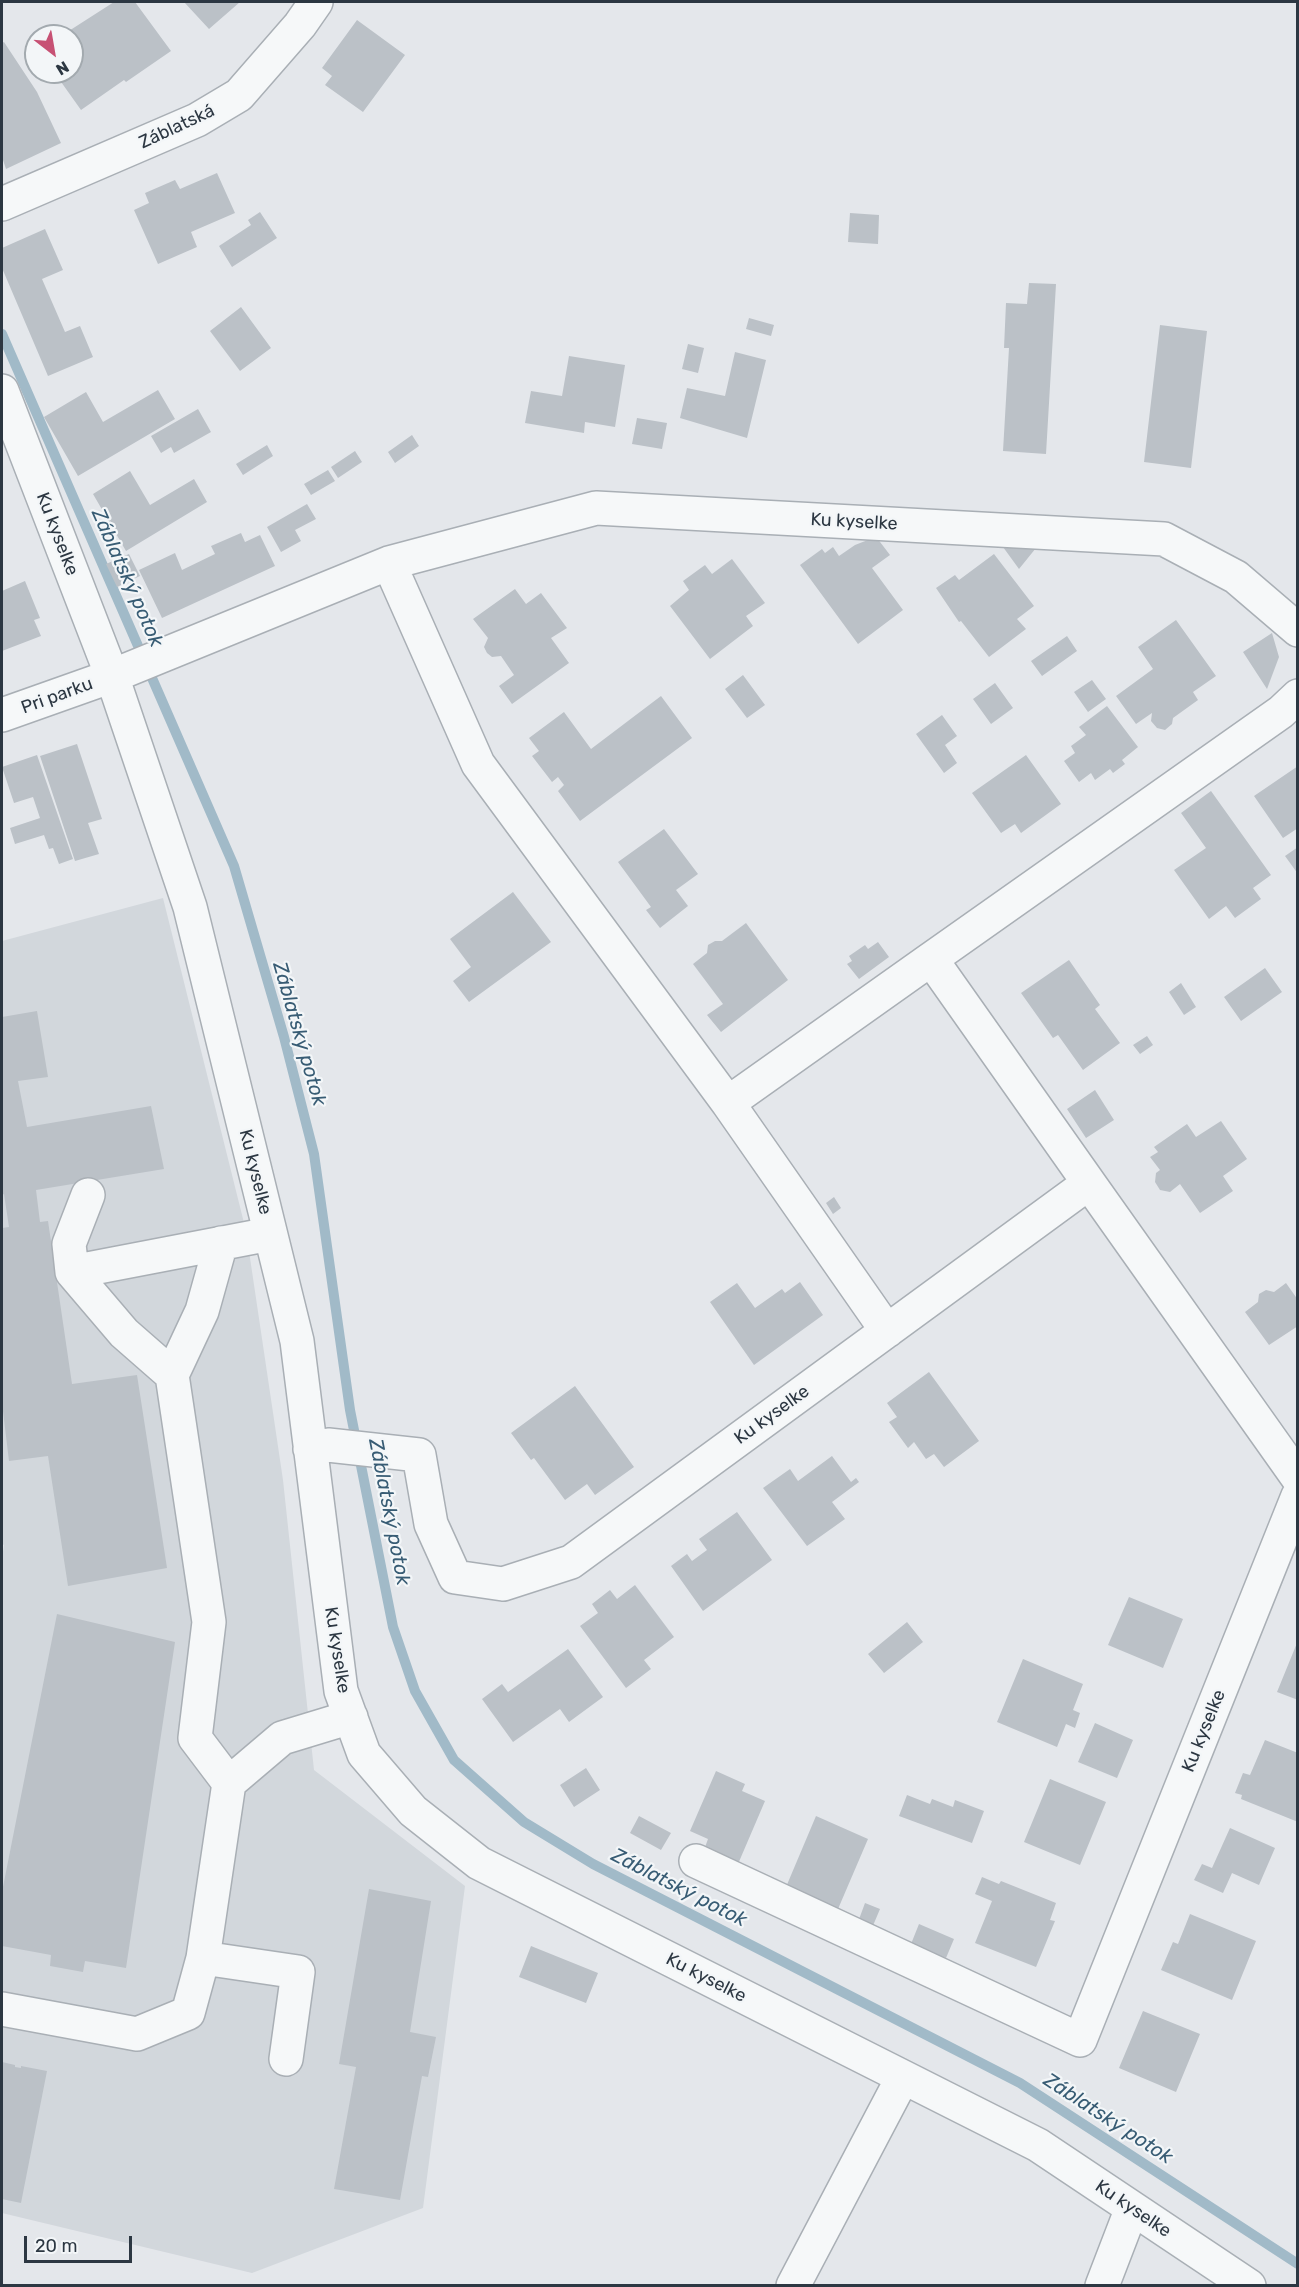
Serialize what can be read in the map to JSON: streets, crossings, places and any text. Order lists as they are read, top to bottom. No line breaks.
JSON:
{"streets":{"street":["Záblatská","Ku kyselke","Pri parku"]},"crossings":[["Ku kyselke","Pri parku"]],"water":["Záblatský potok"],"scale_bar":"20 m","north":"bottom right"}
